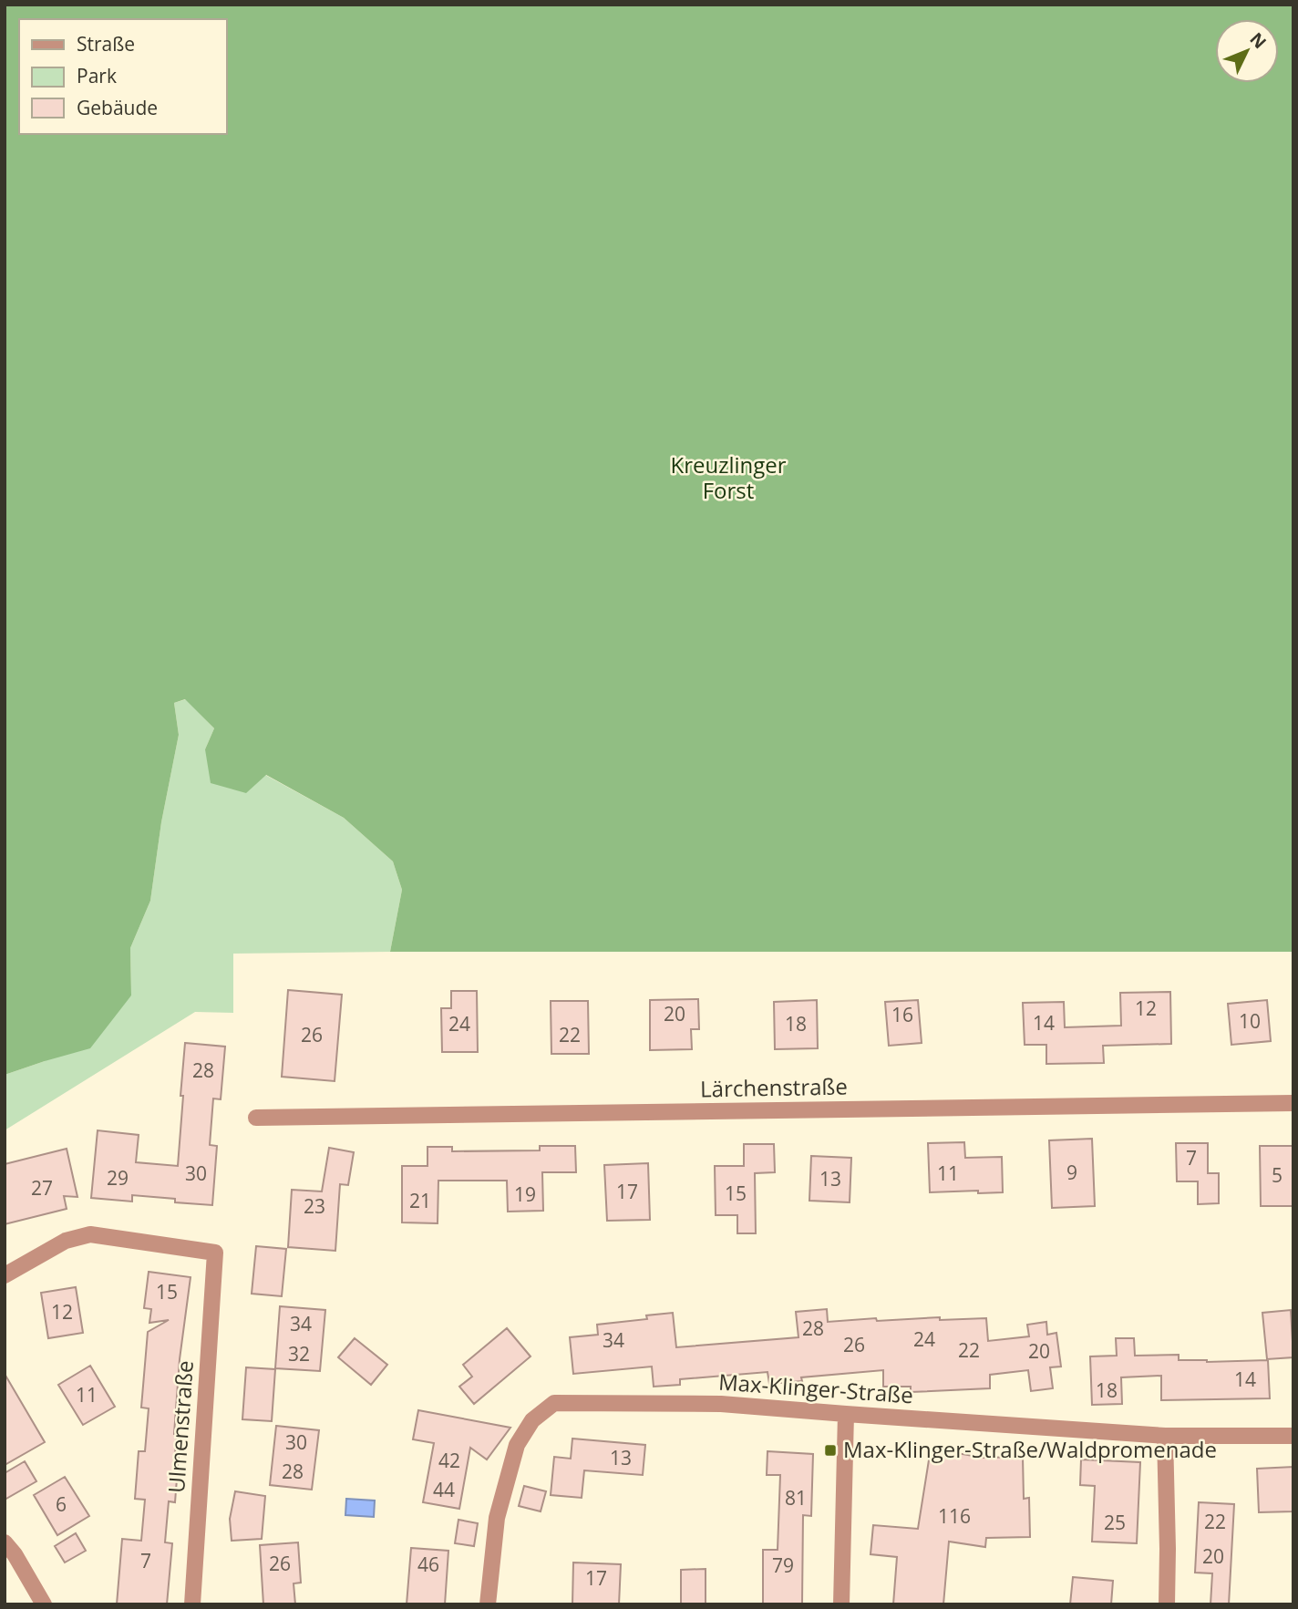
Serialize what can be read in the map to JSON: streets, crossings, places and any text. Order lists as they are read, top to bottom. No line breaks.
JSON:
{"streets":{"street":["Lärchenstraße","Max-Klinger-Straße","Ulmenstraße"]},"parks":["Kreuzlinger Forst"],"places":{"transit":["Max-Klinger-Straße/Waldpromenade"]},"house_numbers":["12","20","16","10","14","24","18","26","22","28","7","9","30","11","5","29","13","27","17","15","19","21","23","15","12","34","28","24","34","26","22","20","32","14","18","11","30","13","42","28","44","81","6","116","22","25","20","7","26","46","79","17"],"legend":["Straße","Park","Gebäude"],"north":"top right"}
